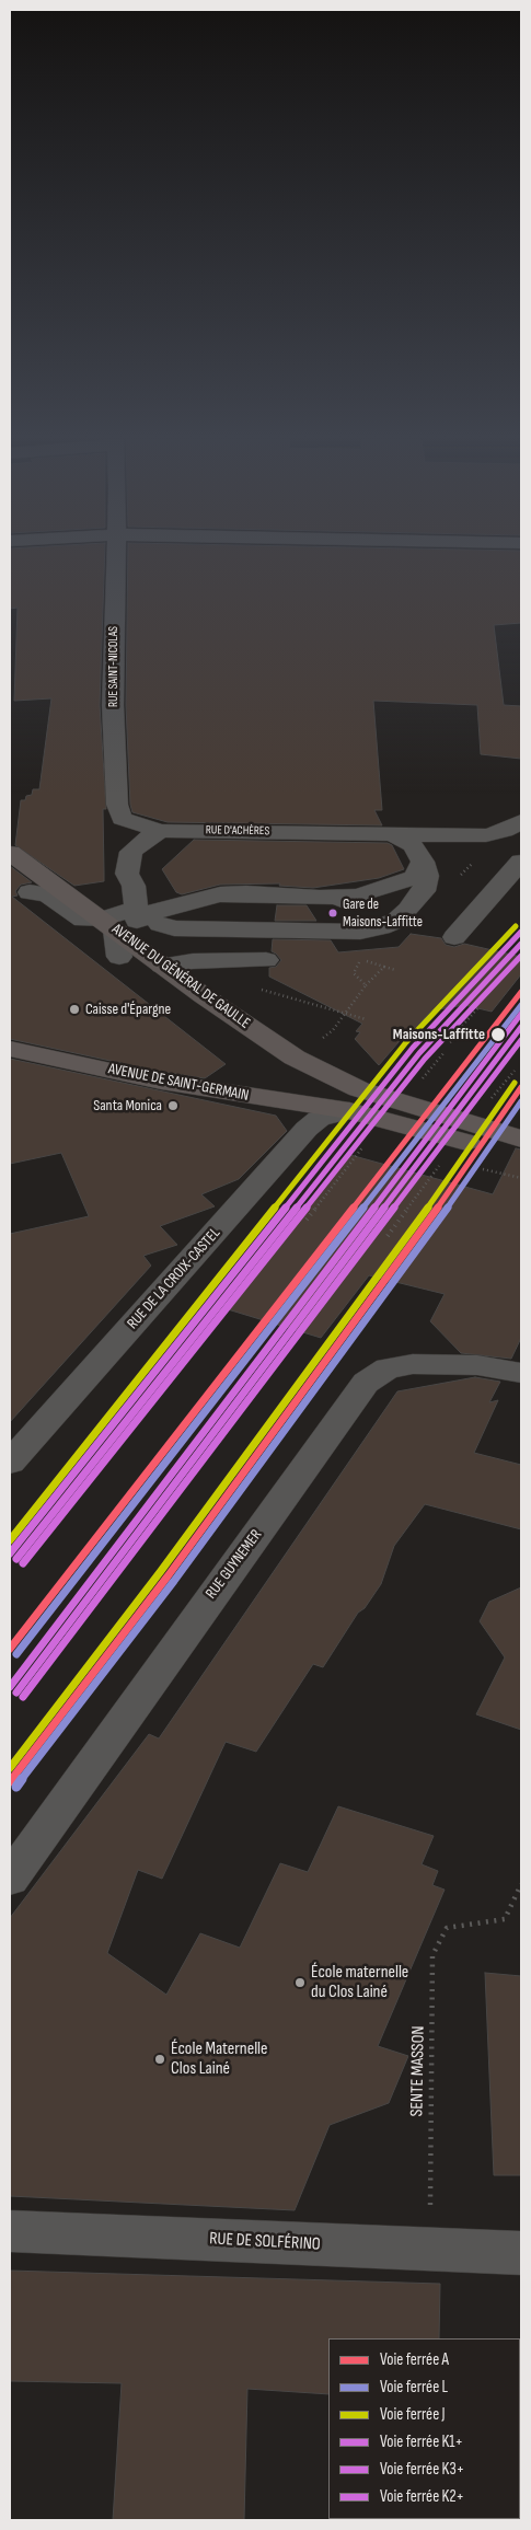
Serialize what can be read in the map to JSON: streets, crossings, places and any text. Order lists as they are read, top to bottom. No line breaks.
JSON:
{"streets":{"main road":["AVENUE DU GÉNÉRAL DE GAULLE","AVENUE DE SAINT-GERMAIN"],"street":["RUE SAINT-NICOLAS","RUE D'ACHÈRES","RUE DE LA CROIX-CASTEL","RUE GUYNEMER","RUE DE SOLFÉRINO"],"path":["SENTE MASSON"]},"crossings":[["RUE SAINT-NICOLAS","RUE D'ACHÈRES"],["AVENUE DU GÉNÉRAL DE GAULLE","AVENUE DE SAINT-GERMAIN"],["AVENUE DU GÉNÉRAL DE GAULLE","RUE DE LA CROIX-CASTEL"],["AVENUE DE SAINT-GERMAIN","RUE DE LA CROIX-CASTEL"],["SENTE MASSON","RUE DE SOLFÉRINO"]],"places":["Gare de Maisons-Laffitte","Caisse d'Épargne","Maisons-Laffitte","Santa Monica","École maternelle du Clos Lainé","École Maternelle Clos Lainé"],"lines":["rail line J","rail line K1+","rail line K3+","rail line K2+","rail line A","rail line L"],"legend":["Voie ferrée A","Voie ferrée L","Voie ferrée J","Voie ferrée K1+","Voie ferrée K3+","Voie ferrée K2+"]}
